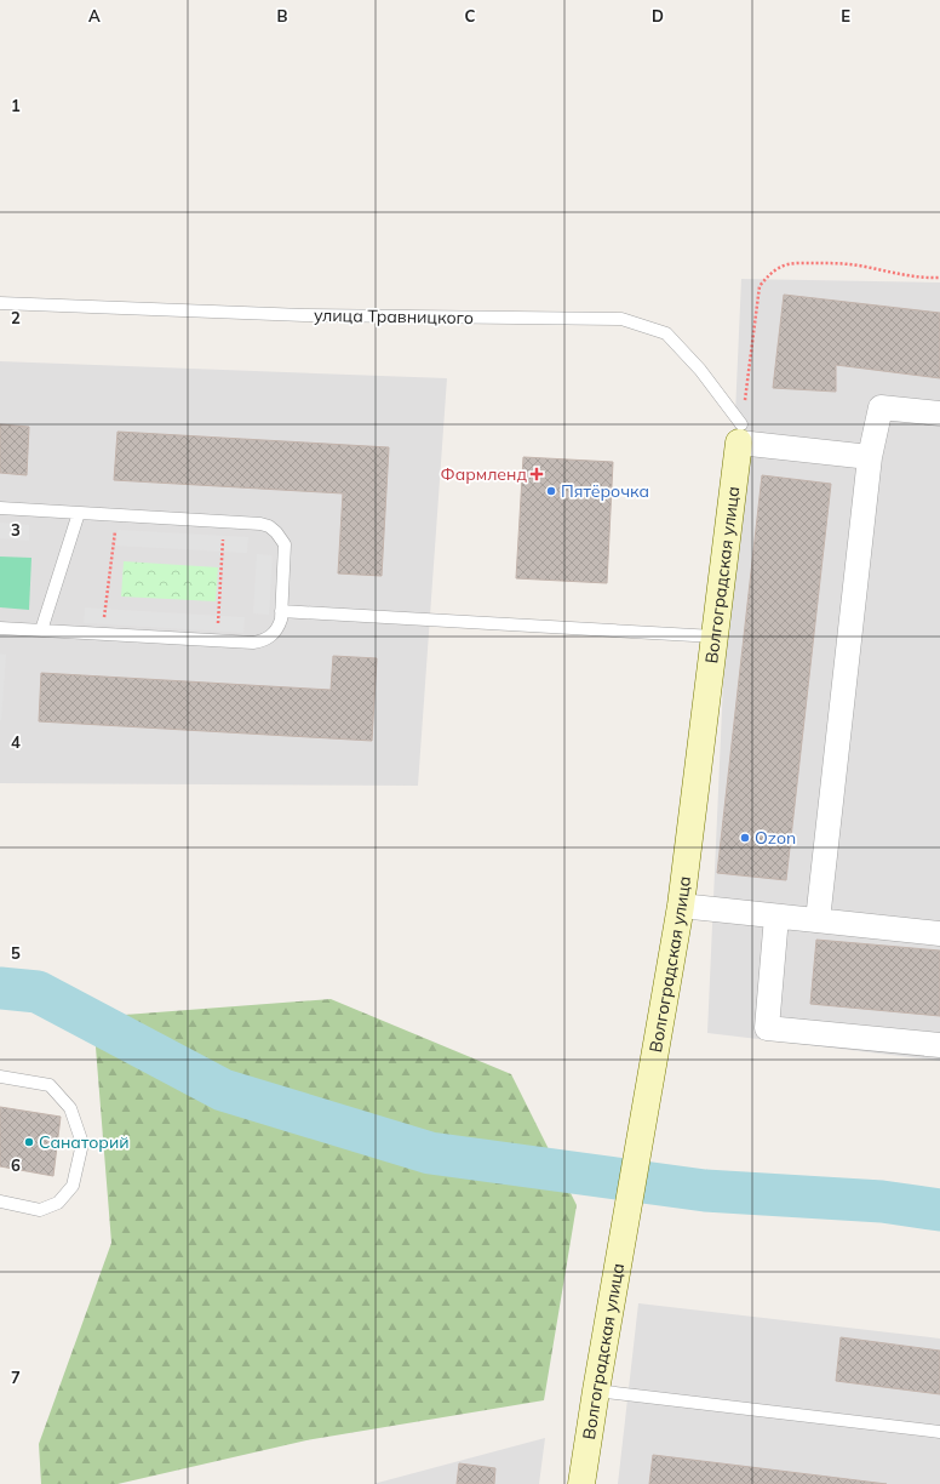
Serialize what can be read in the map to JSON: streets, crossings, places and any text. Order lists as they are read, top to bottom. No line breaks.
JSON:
{"streets":{"street":["Волгоградская улица"],"lane":["улица Травницкого"]},"crossings":[["улица Травницкого","Волгоградская улица"]],"places":{"health":["Фармленд"],"other":["Пятёрочка","Ozon","Санаторий"]},"grid":{"columns":["A","B","C","D","E"],"rows":["1","2","3","4","5","6","7"]}}
